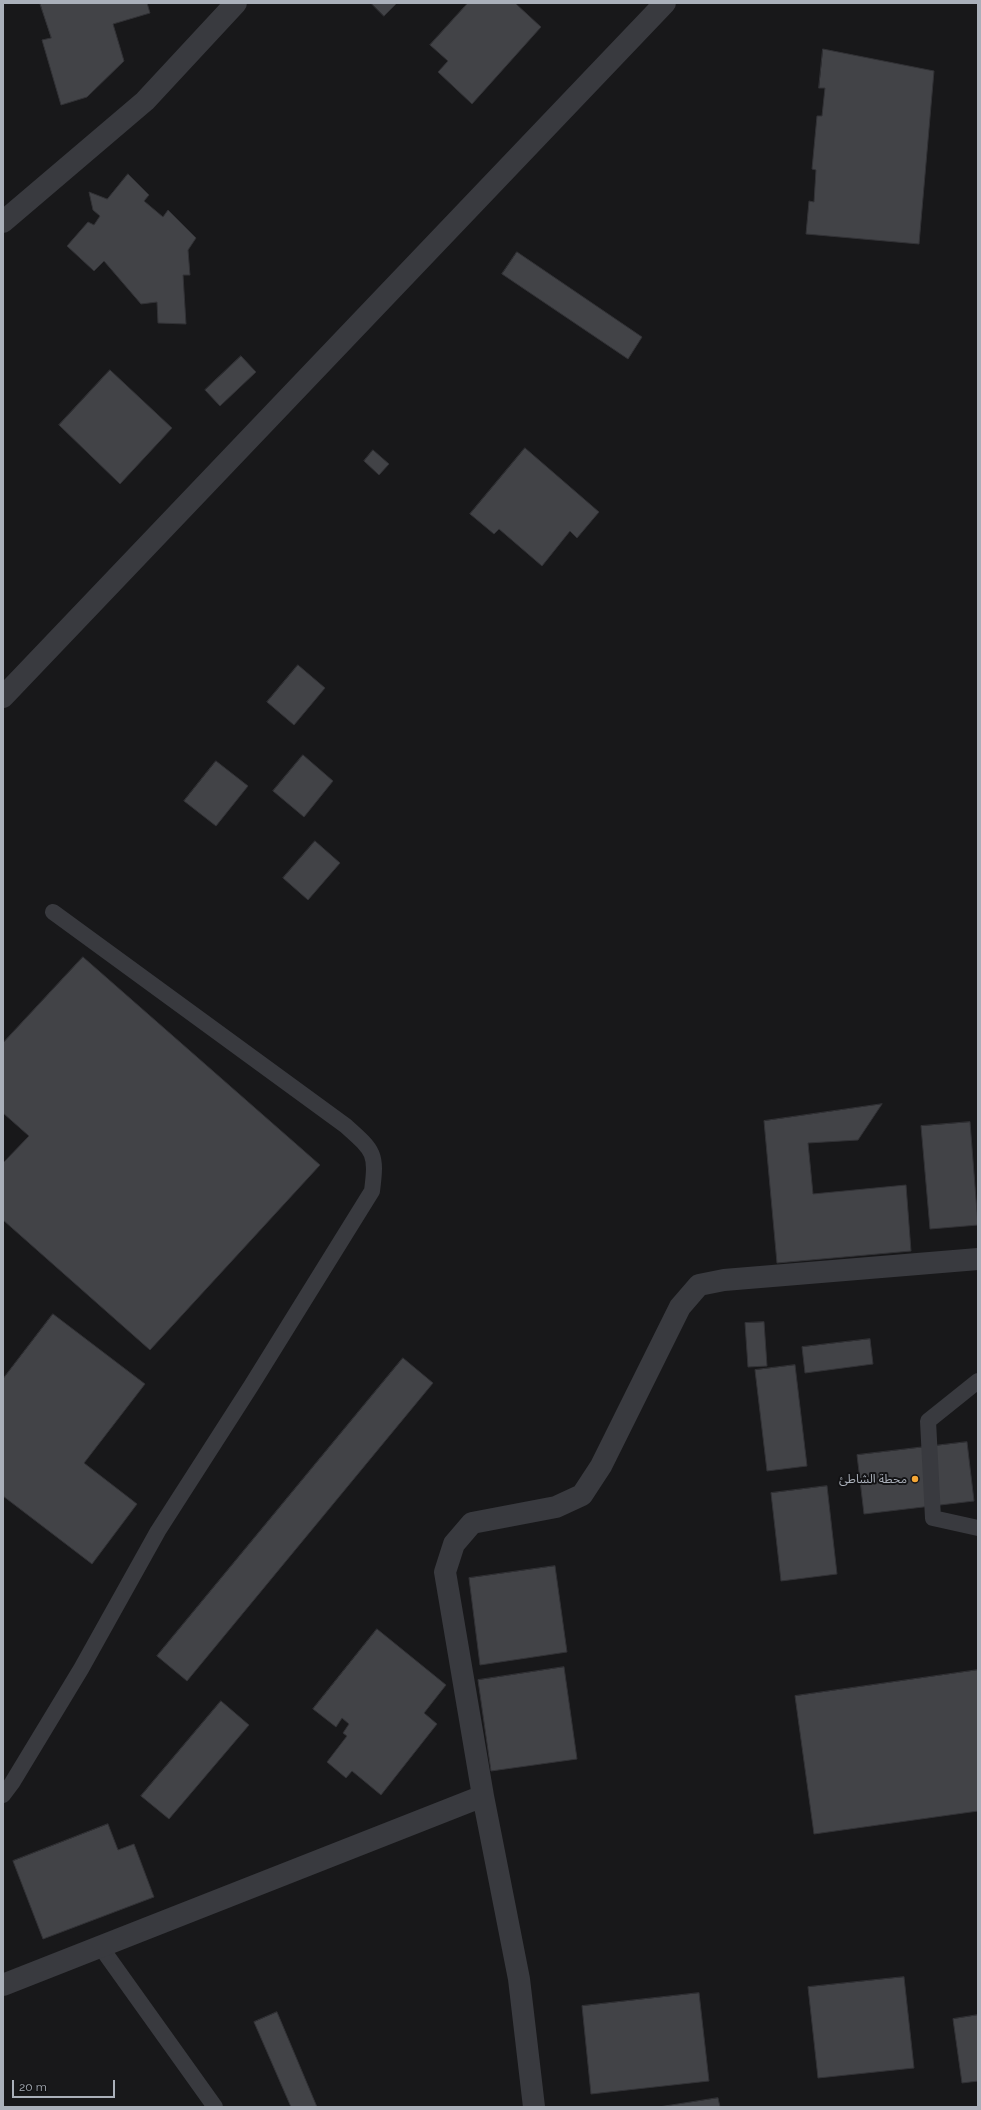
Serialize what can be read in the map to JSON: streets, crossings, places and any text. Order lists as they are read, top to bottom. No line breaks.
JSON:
{"places":["محطة الشاطئ"],"scale_bar":"20 m"}
